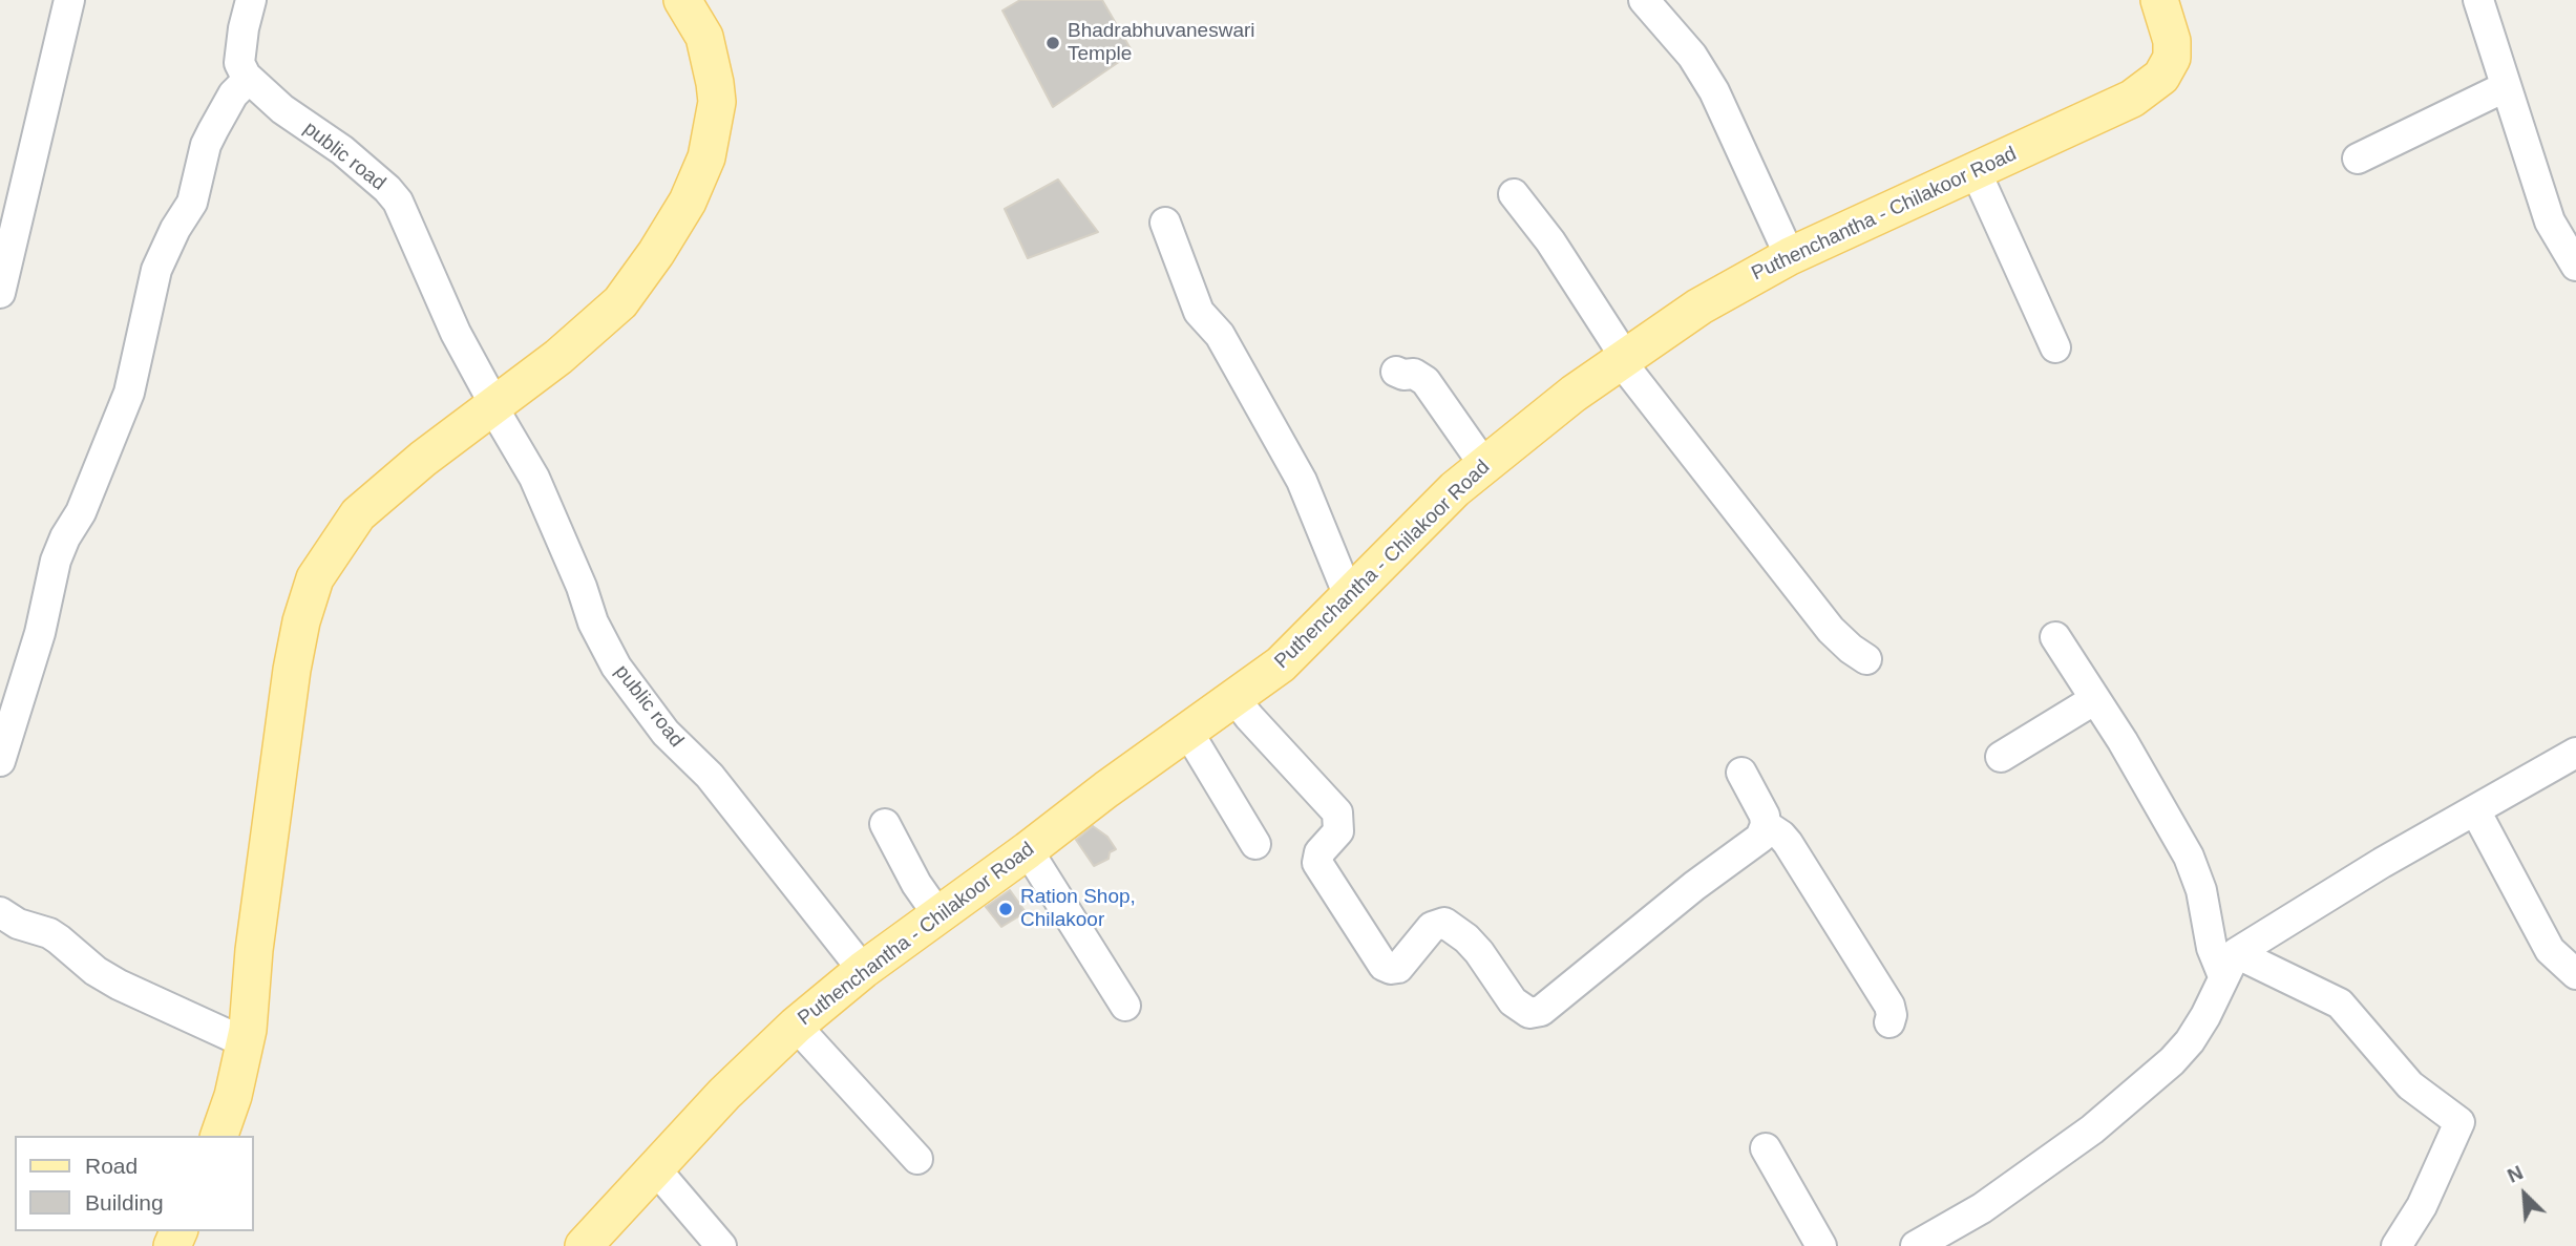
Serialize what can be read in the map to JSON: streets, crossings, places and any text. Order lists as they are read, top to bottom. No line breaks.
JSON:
{"streets":{"main road":["Puthenchantha - Chilakoor Road"],"street":["public road"]},"crossings":[["public road","Puthenchantha - Chilakoor Road"]],"places":["Bhadrabhuvaneswari Temple","Ration Shop, Chilakoor"],"legend":["Road","Building"],"north":"top left"}
